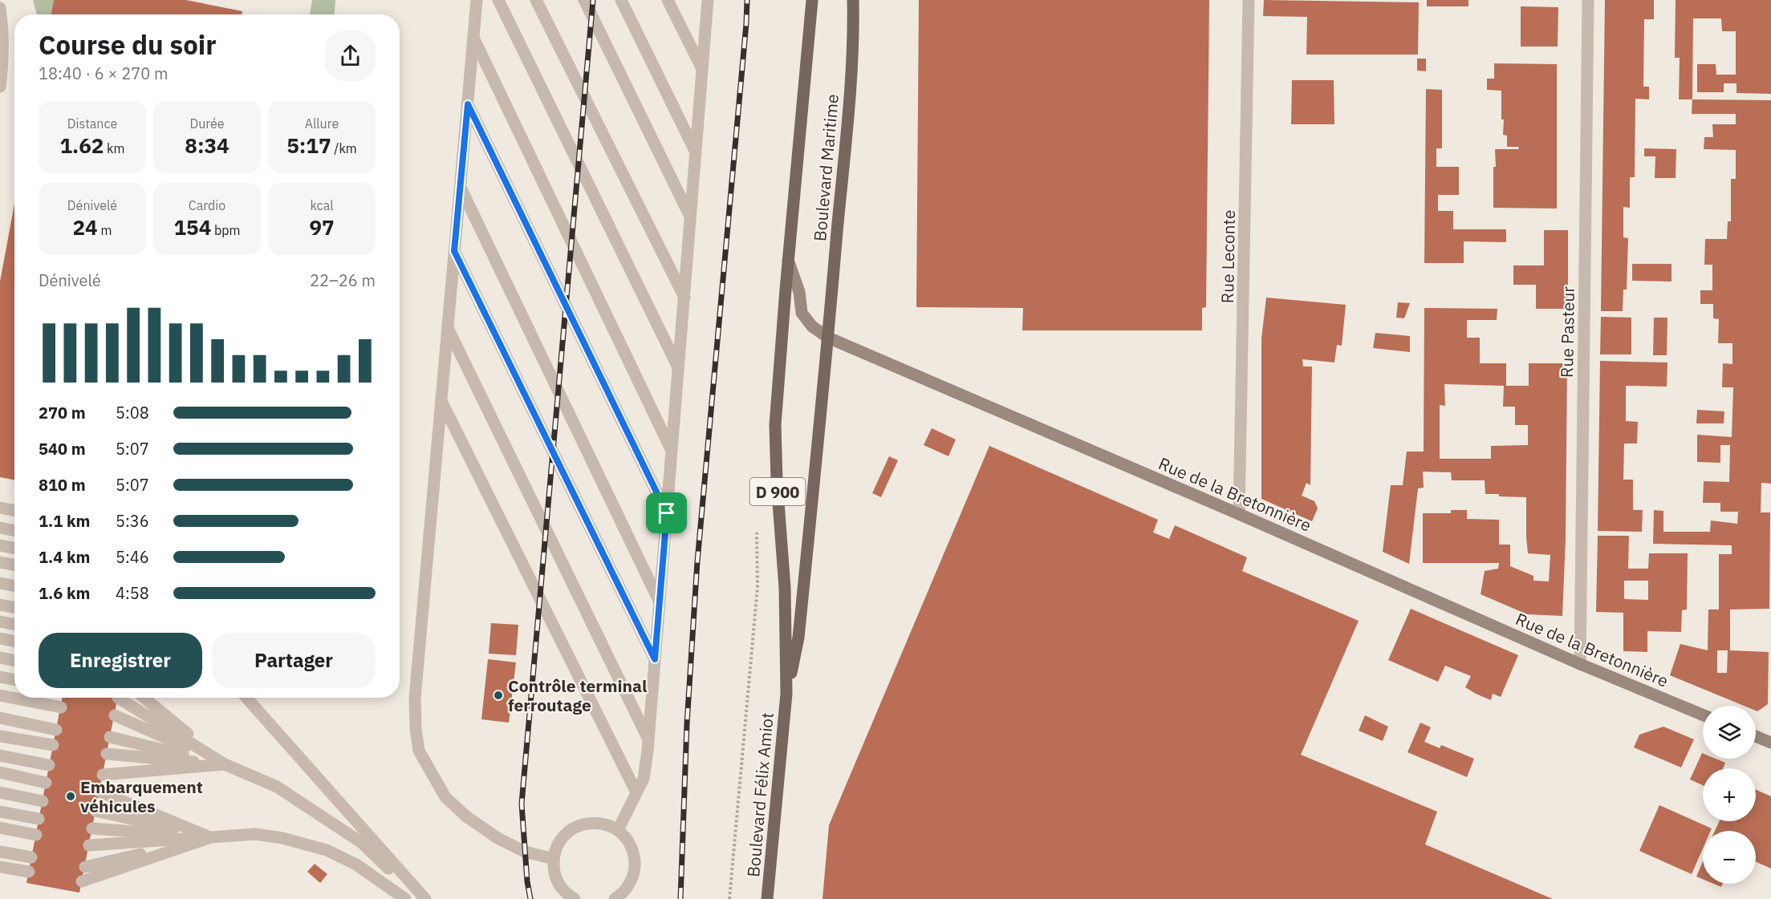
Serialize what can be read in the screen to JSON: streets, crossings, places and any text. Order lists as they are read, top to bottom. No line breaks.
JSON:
{"streets":{"main road":["Boulevard Maritime","D 900","Boulevard Félix Amiot"],"street":["Rue Leconte","Rue Pasteur","Rue de la Bretonnière"]},"crossings":[["Boulevard Maritime","Rue de la Bretonnière"],["Boulevard Maritime","Boulevard Félix Amiot"],["Rue Leconte","Rue de la Bretonnière"],["Rue Pasteur","Rue de la Bretonnière"],["Rue de la Bretonnière","Boulevard Félix Amiot"]],"places":["Contrôle terminal ferroutage","Embarquement véhicules"],"page":{"heading":["Course du soir","18:40 · 6 × 270 m"],"stats":[["Distance","1.62 km"],["Durée","8:34"],["Allure","5:17 /km"],["Dénivelé","24 m"],["Cardio","154 bpm"],["kcal","97"]],"chart":["Dénivelé","22–26 m"],"list":[{"name":"270 m","note":"5:08"},{"name":"540 m","note":"5:07"},{"name":"810 m","note":"5:07"},{"name":"1.1 km","note":"5:36"},{"name":"1.4 km","note":"5:46"},{"name":"1.6 km","note":"4:58"}],"buttons":["Enregistrer","Partager"],"map_buttons":["+","−"]}}
